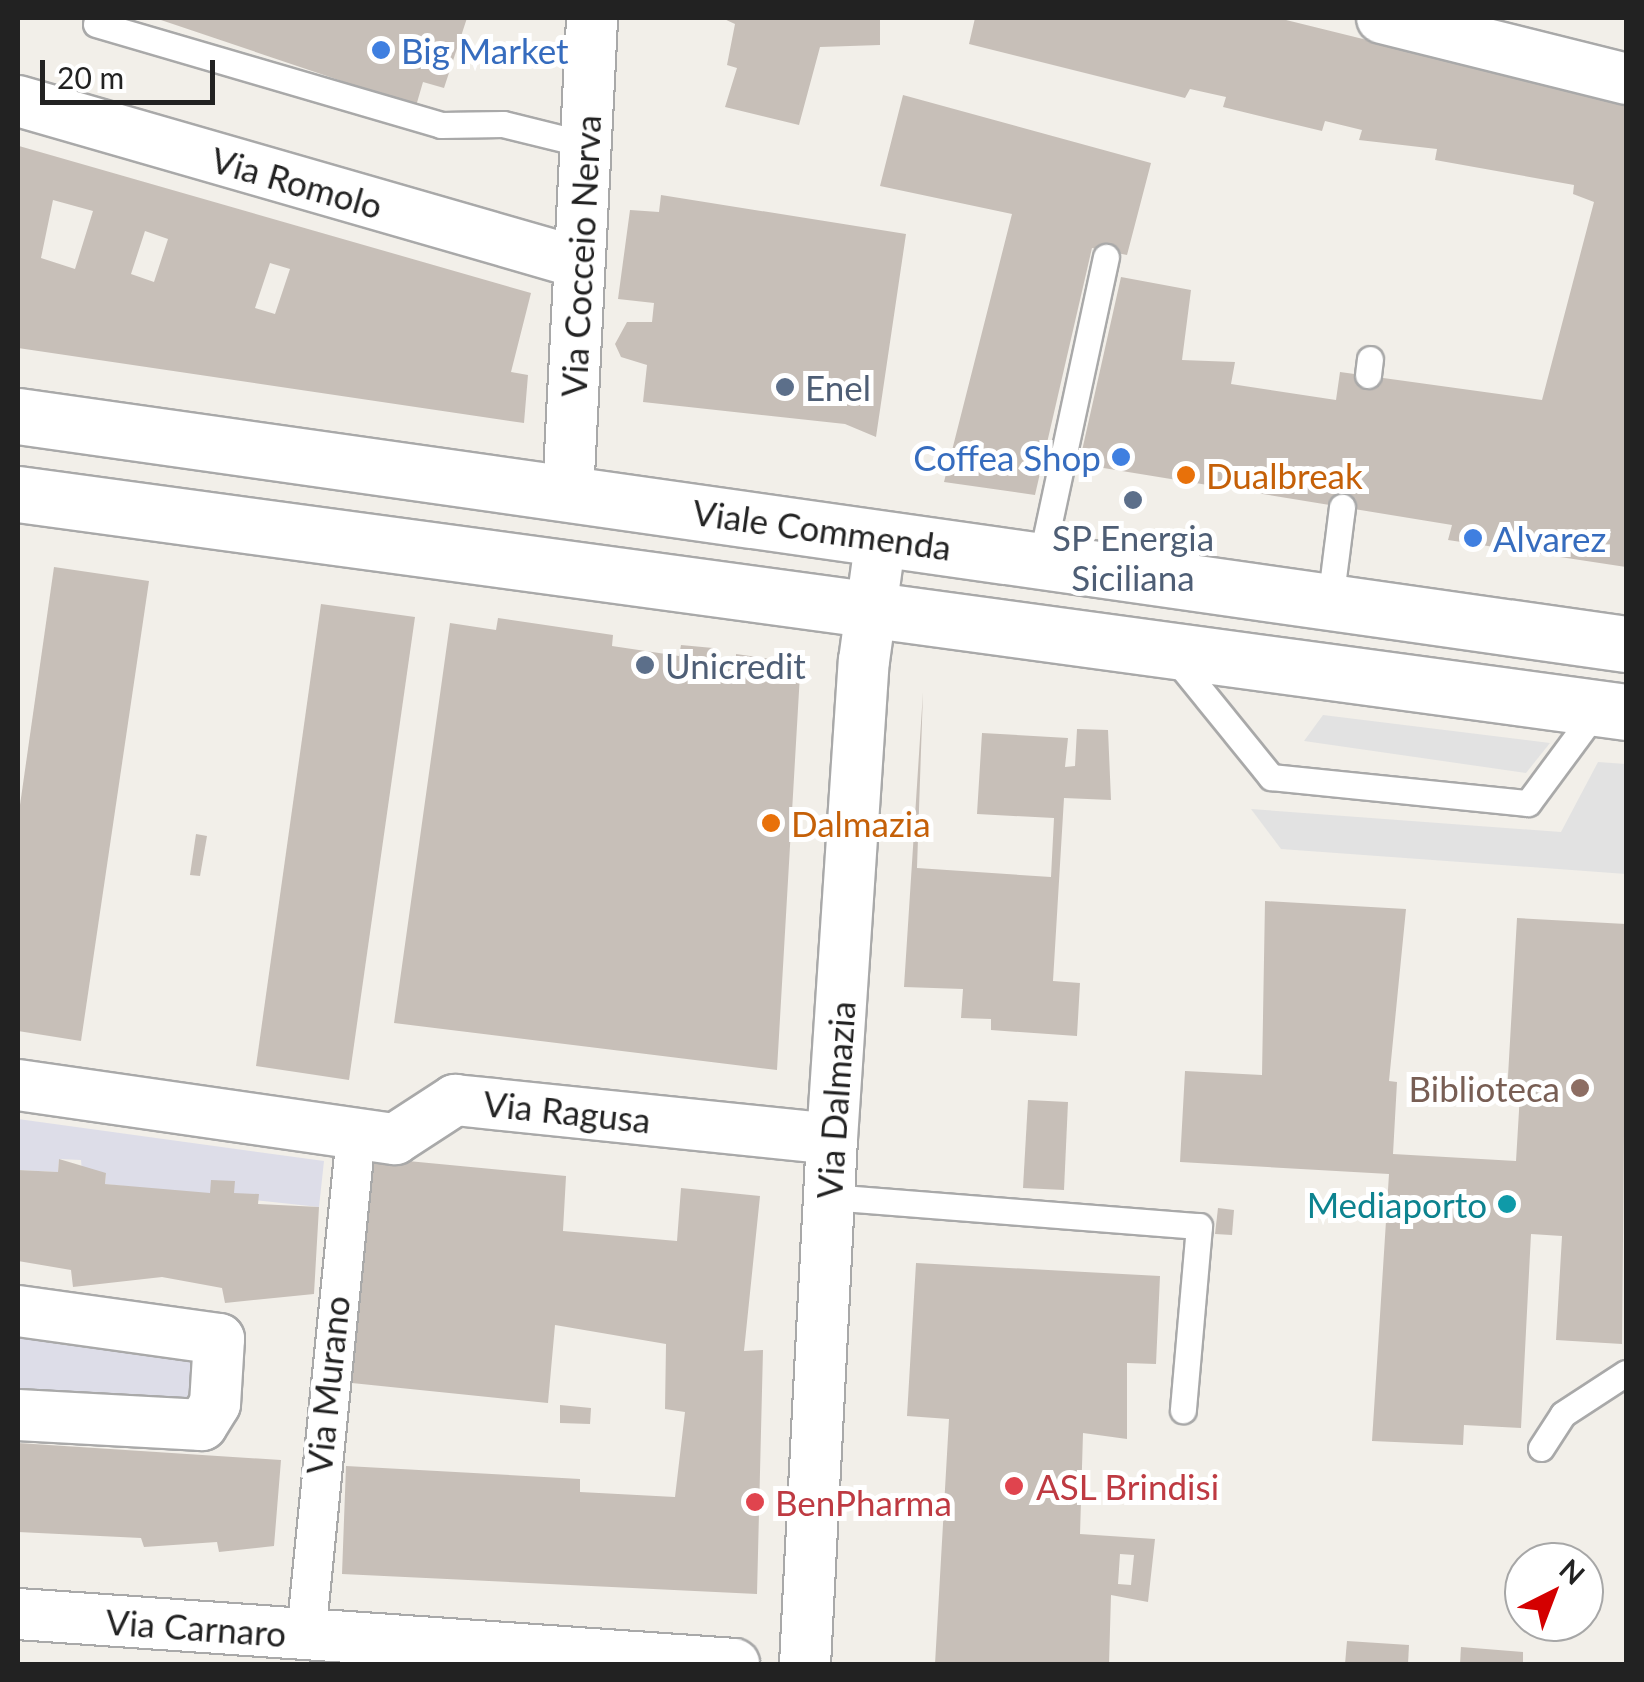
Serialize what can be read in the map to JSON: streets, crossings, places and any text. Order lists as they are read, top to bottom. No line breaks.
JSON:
{"streets":{"street":["Via Romolo","Via Cocceio Nerva","Viale Commenda","Via Dalmazia","Via Ragusa","Via Murano","Via Carnaro"]},"crossings":[["Via Romolo","Via Cocceio Nerva"],["Via Cocceio Nerva","Viale Commenda"],["Viale Commenda","Via Dalmazia"],["Via Dalmazia","Via Ragusa"],["Via Ragusa","Via Murano"],["Via Murano","Via Carnaro"]],"places":["Big Market","Enel","Coffea Shop","Dualbreak","SP Energia Siciliana","Alvarez","Unicredit","Dalmazia","Biblioteca","Mediaporto","ASL Brindisi","BenPharma"],"scale_bar":"20 m","north":"top right"}
